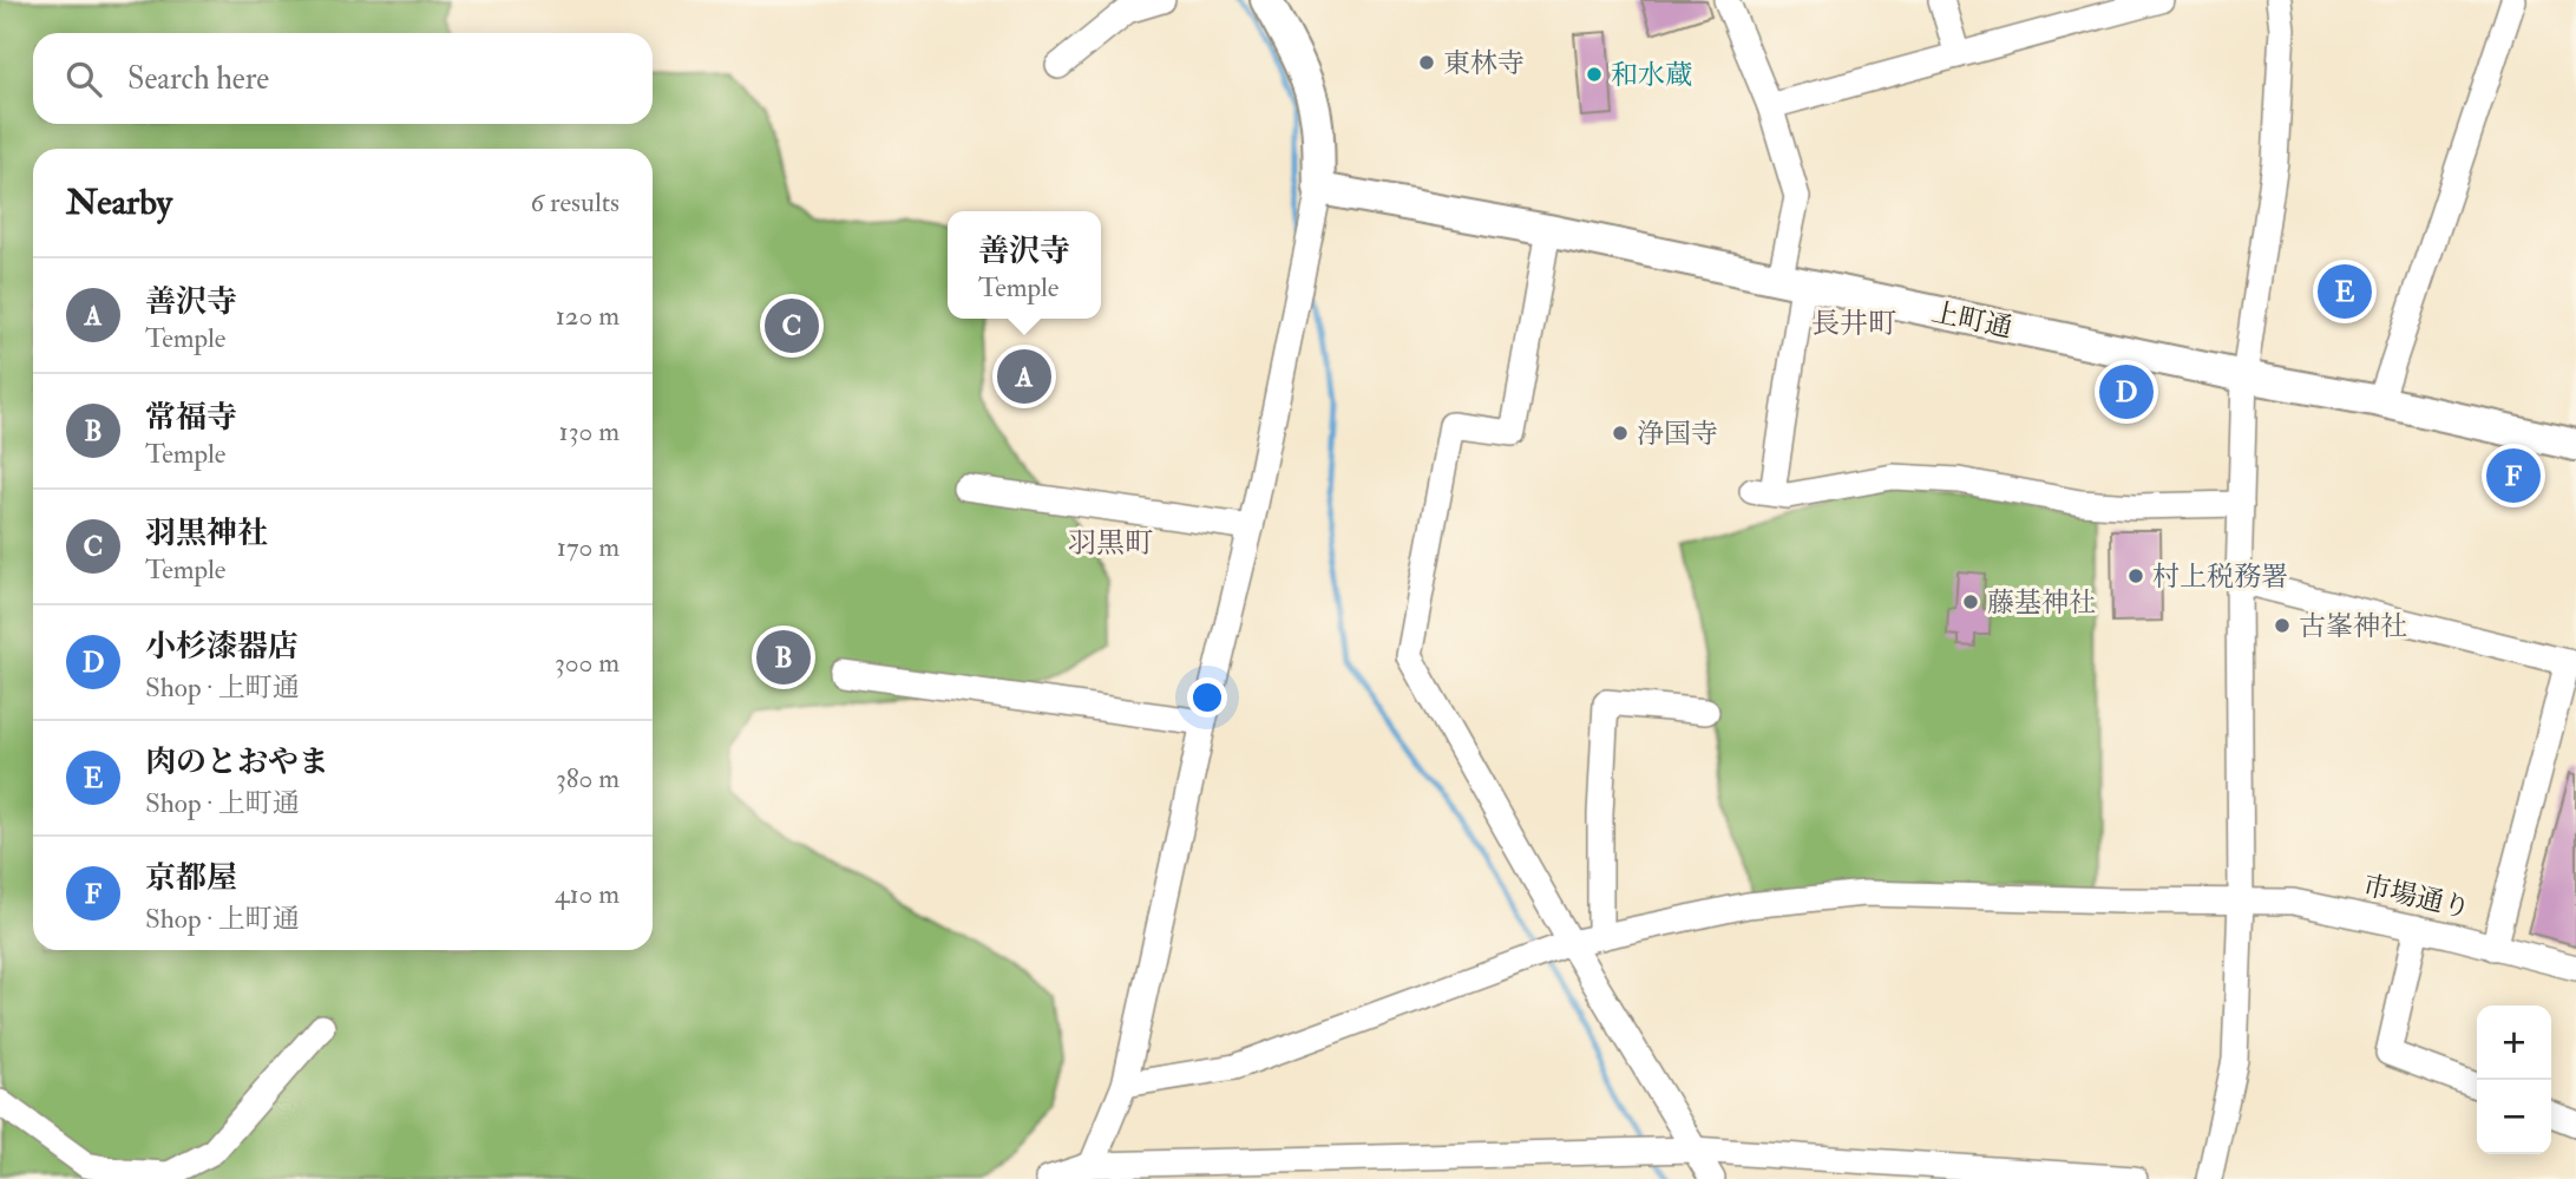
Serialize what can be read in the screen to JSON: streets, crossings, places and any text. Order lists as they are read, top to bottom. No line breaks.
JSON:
{"streets":{"main road":["上町通"],"street":["市場通り"]},"districts":["長井町","羽黒町"],"places":["東林寺","和水蔵","浄国寺","村上税務署","藤基神社","古峯神社"],"page":{"search":"Search here","heading":["Nearby","6 results"],"popup":["善沢寺","Temple"],"list":[{"mark":"A","name":"善沢寺","note":"Temple","value":"120 m"},{"mark":"B","name":"常福寺","note":"Temple","value":"130 m"},{"mark":"C","name":"羽黒神社","note":"Temple","value":"170 m"},{"mark":"D","name":"小杉漆器店","note":"Shop · 上町通","value":"300 m"},{"mark":"E","name":"肉のとおやま","note":"Shop · 上町通","value":"380 m"},{"mark":"F","name":"京都屋","note":"Shop · 上町通","value":"410 m"}],"pins":["E","C","A","D","F","B"],"map_buttons":["+","−"]}}
